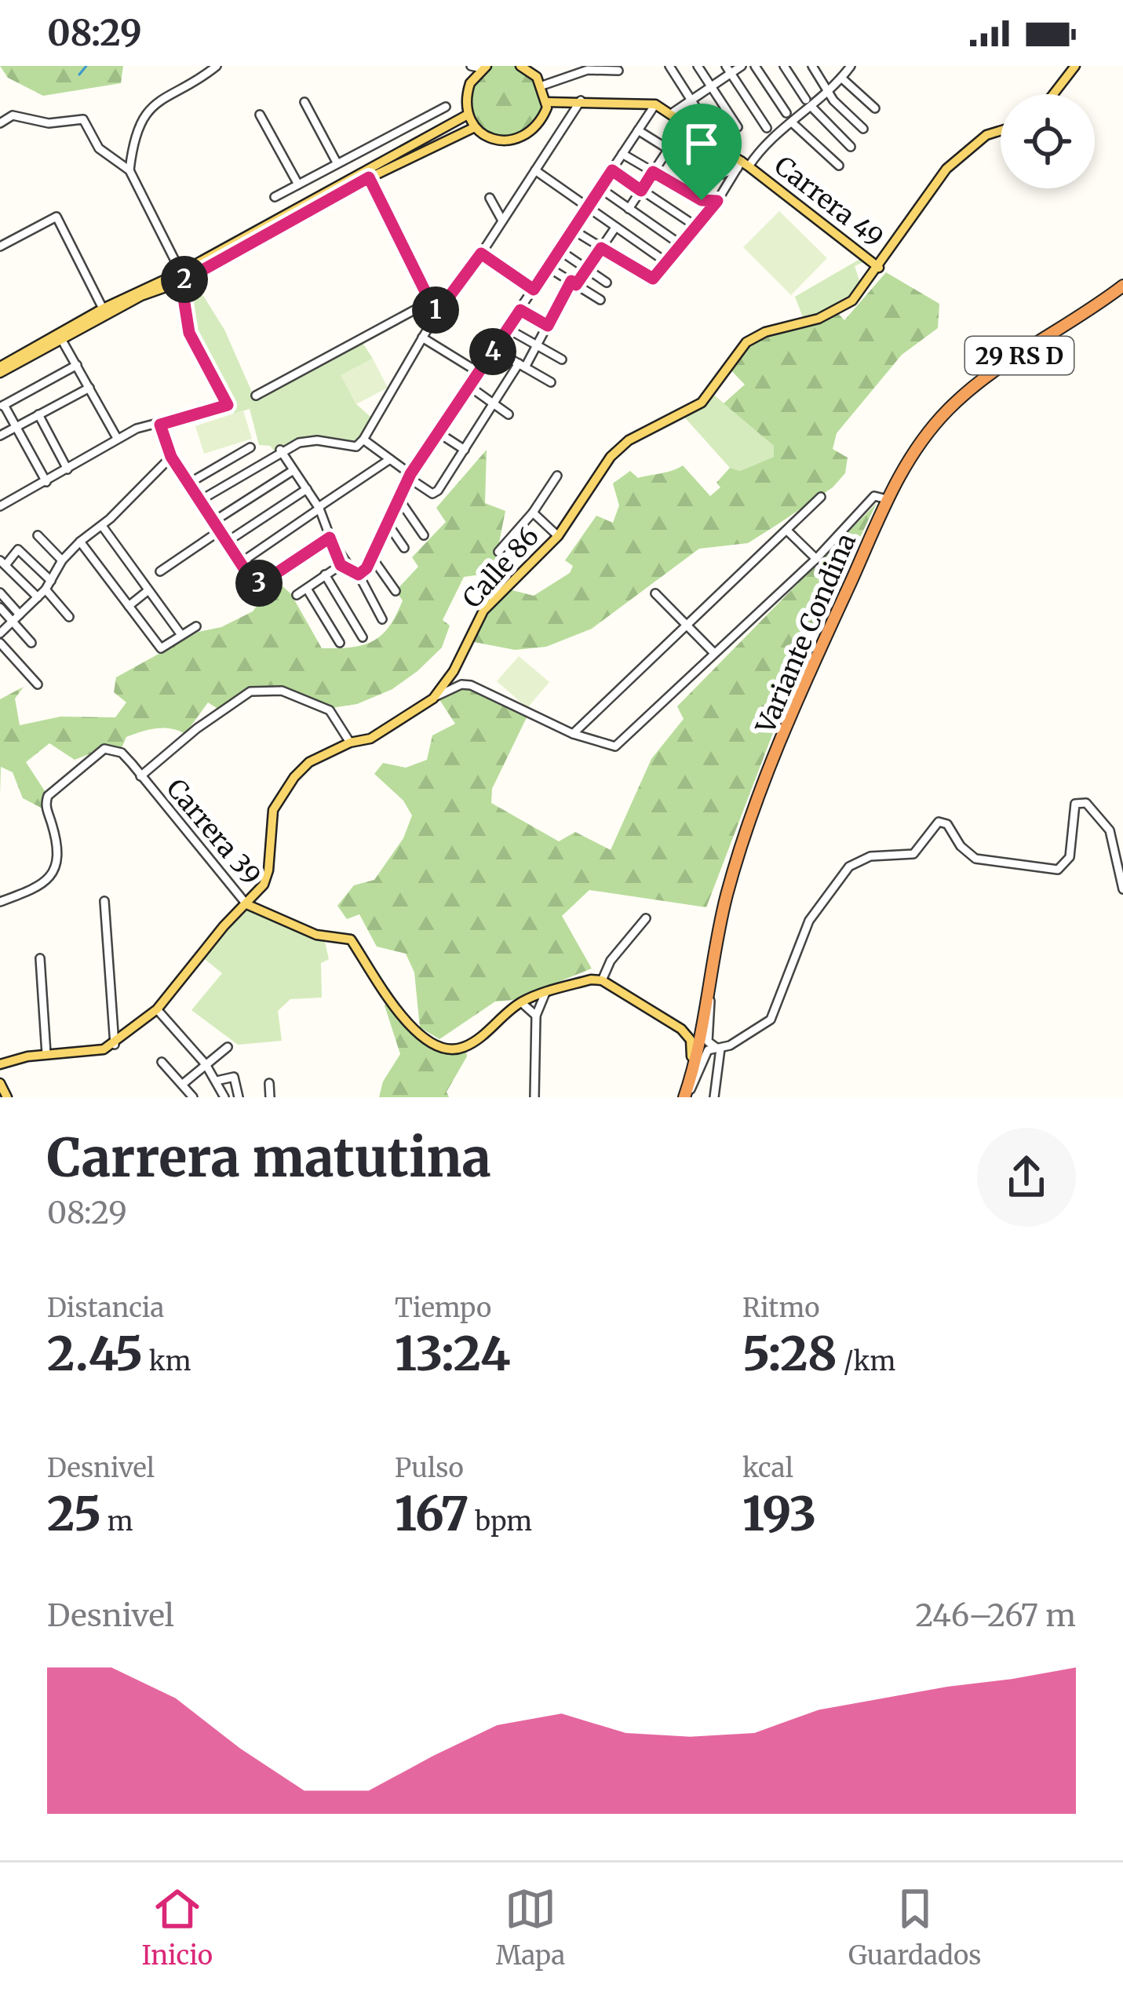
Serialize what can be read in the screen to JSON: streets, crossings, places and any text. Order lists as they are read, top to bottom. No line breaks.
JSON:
{"streets":{"highway":["29 RS D","Variante Condina"],"main road":["Carrera 49","Calle 86","Carrera 39"]},"crossings":[["Carrera 49","Calle 86"],["Calle 86","Carrera 39"]],"page":{"status":"08:29","pins":["2","1","4","3"],"heading":["Carrera matutina","08:29"],"stats":[["Distancia","2.45 km"],["Tiempo","13:24"],["Ritmo","5:28 /km"],["Desnivel","25 m"],["Pulso","167 bpm"],["kcal","193"]],"chart":["Desnivel","246–267 m"],"tabs":["Inicio","Mapa","Guardados"]}}
